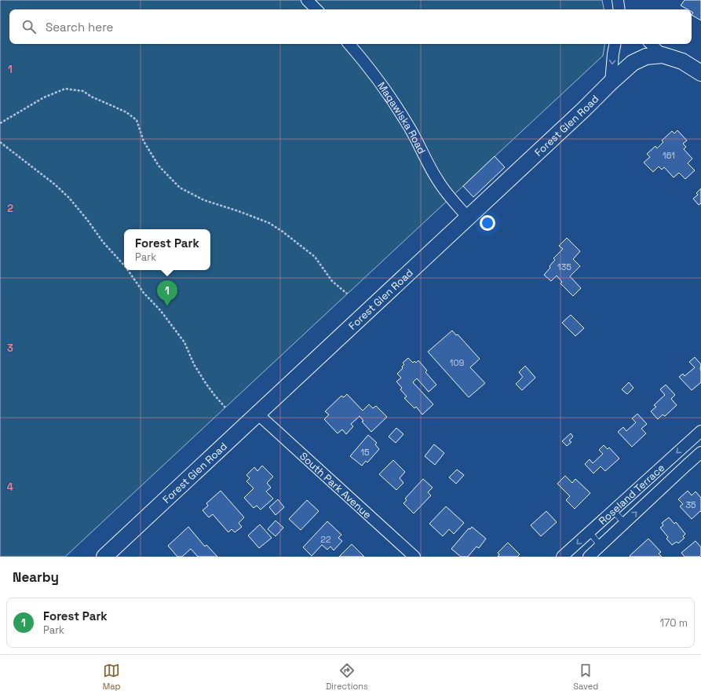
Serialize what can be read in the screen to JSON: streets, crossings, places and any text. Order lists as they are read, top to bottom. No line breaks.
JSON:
{"streets":{"street":["Magawiska Road","Forest Glen Road","South Park Avenue","Roseland Terrace"]},"crossings":[["Magawiska Road","Forest Glen Road"],["Forest Glen Road","South Park Avenue"]],"house_numbers":["161","135","109","15","35","22"],"page":{"search":"Search here","popup":["Forest Park","Park"],"pins":"1","heading":"Nearby","list":[{"mark":"1","name":"Forest Park","note":"Park","value":"170 m"}],"nav":["Map","Directions","Saved"]},"grid":{"rows":["1","2","3","4"]}}
